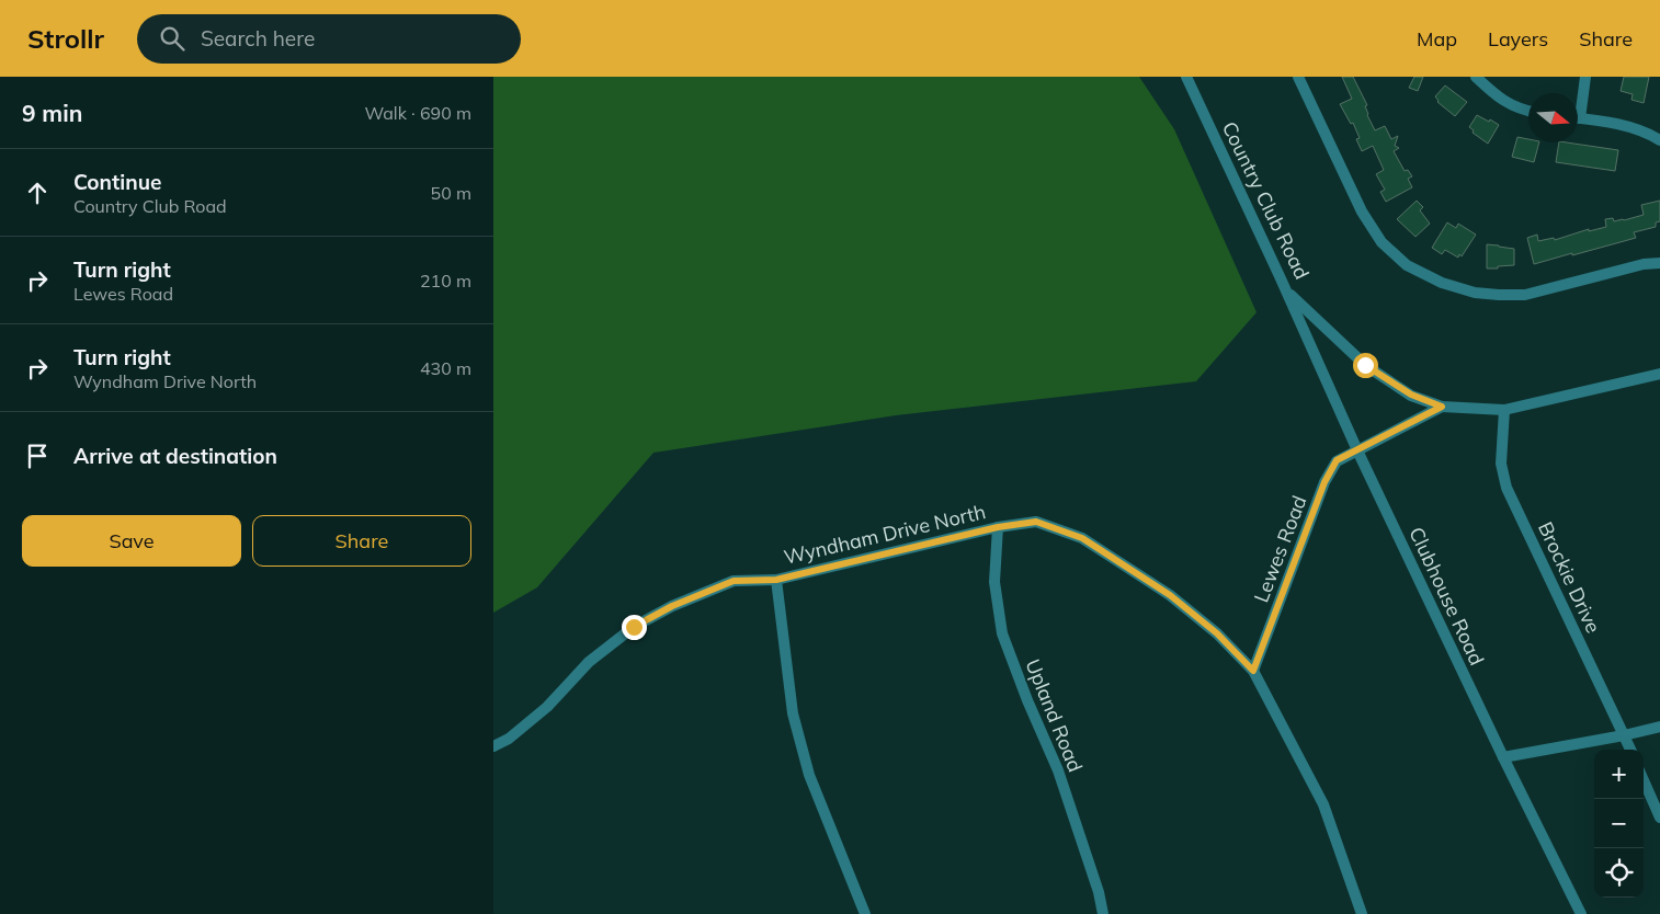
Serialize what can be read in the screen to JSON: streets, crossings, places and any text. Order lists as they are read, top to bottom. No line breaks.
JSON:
{"streets":{"street":["Country Club Road","Wyndham Drive North","Lewes Road","Brockie Drive","Clubhouse Road","Upland Road"]},"crossings":[["Country Club Road","Lewes Road"],["Country Club Road","Brockie Drive"],["Country Club Road","Clubhouse Road"],["Wyndham Drive North","Lewes Road"],["Wyndham Drive North","Upland Road"],["Lewes Road","Clubhouse Road"]],"north":"right","page":{"header":"Strollr","search":"Search here","nav":["Map","Layers","Share"],"heading":["9 min","Walk · 690 m"],"list":[["Continue","Country Club Road","50 m"],["Turn right","Lewes Road","210 m"],["Turn right","Wyndham Drive North","430 m"],"Arrive at destination"],"buttons":["Save","Share"],"map_buttons":["+","−"]}}
